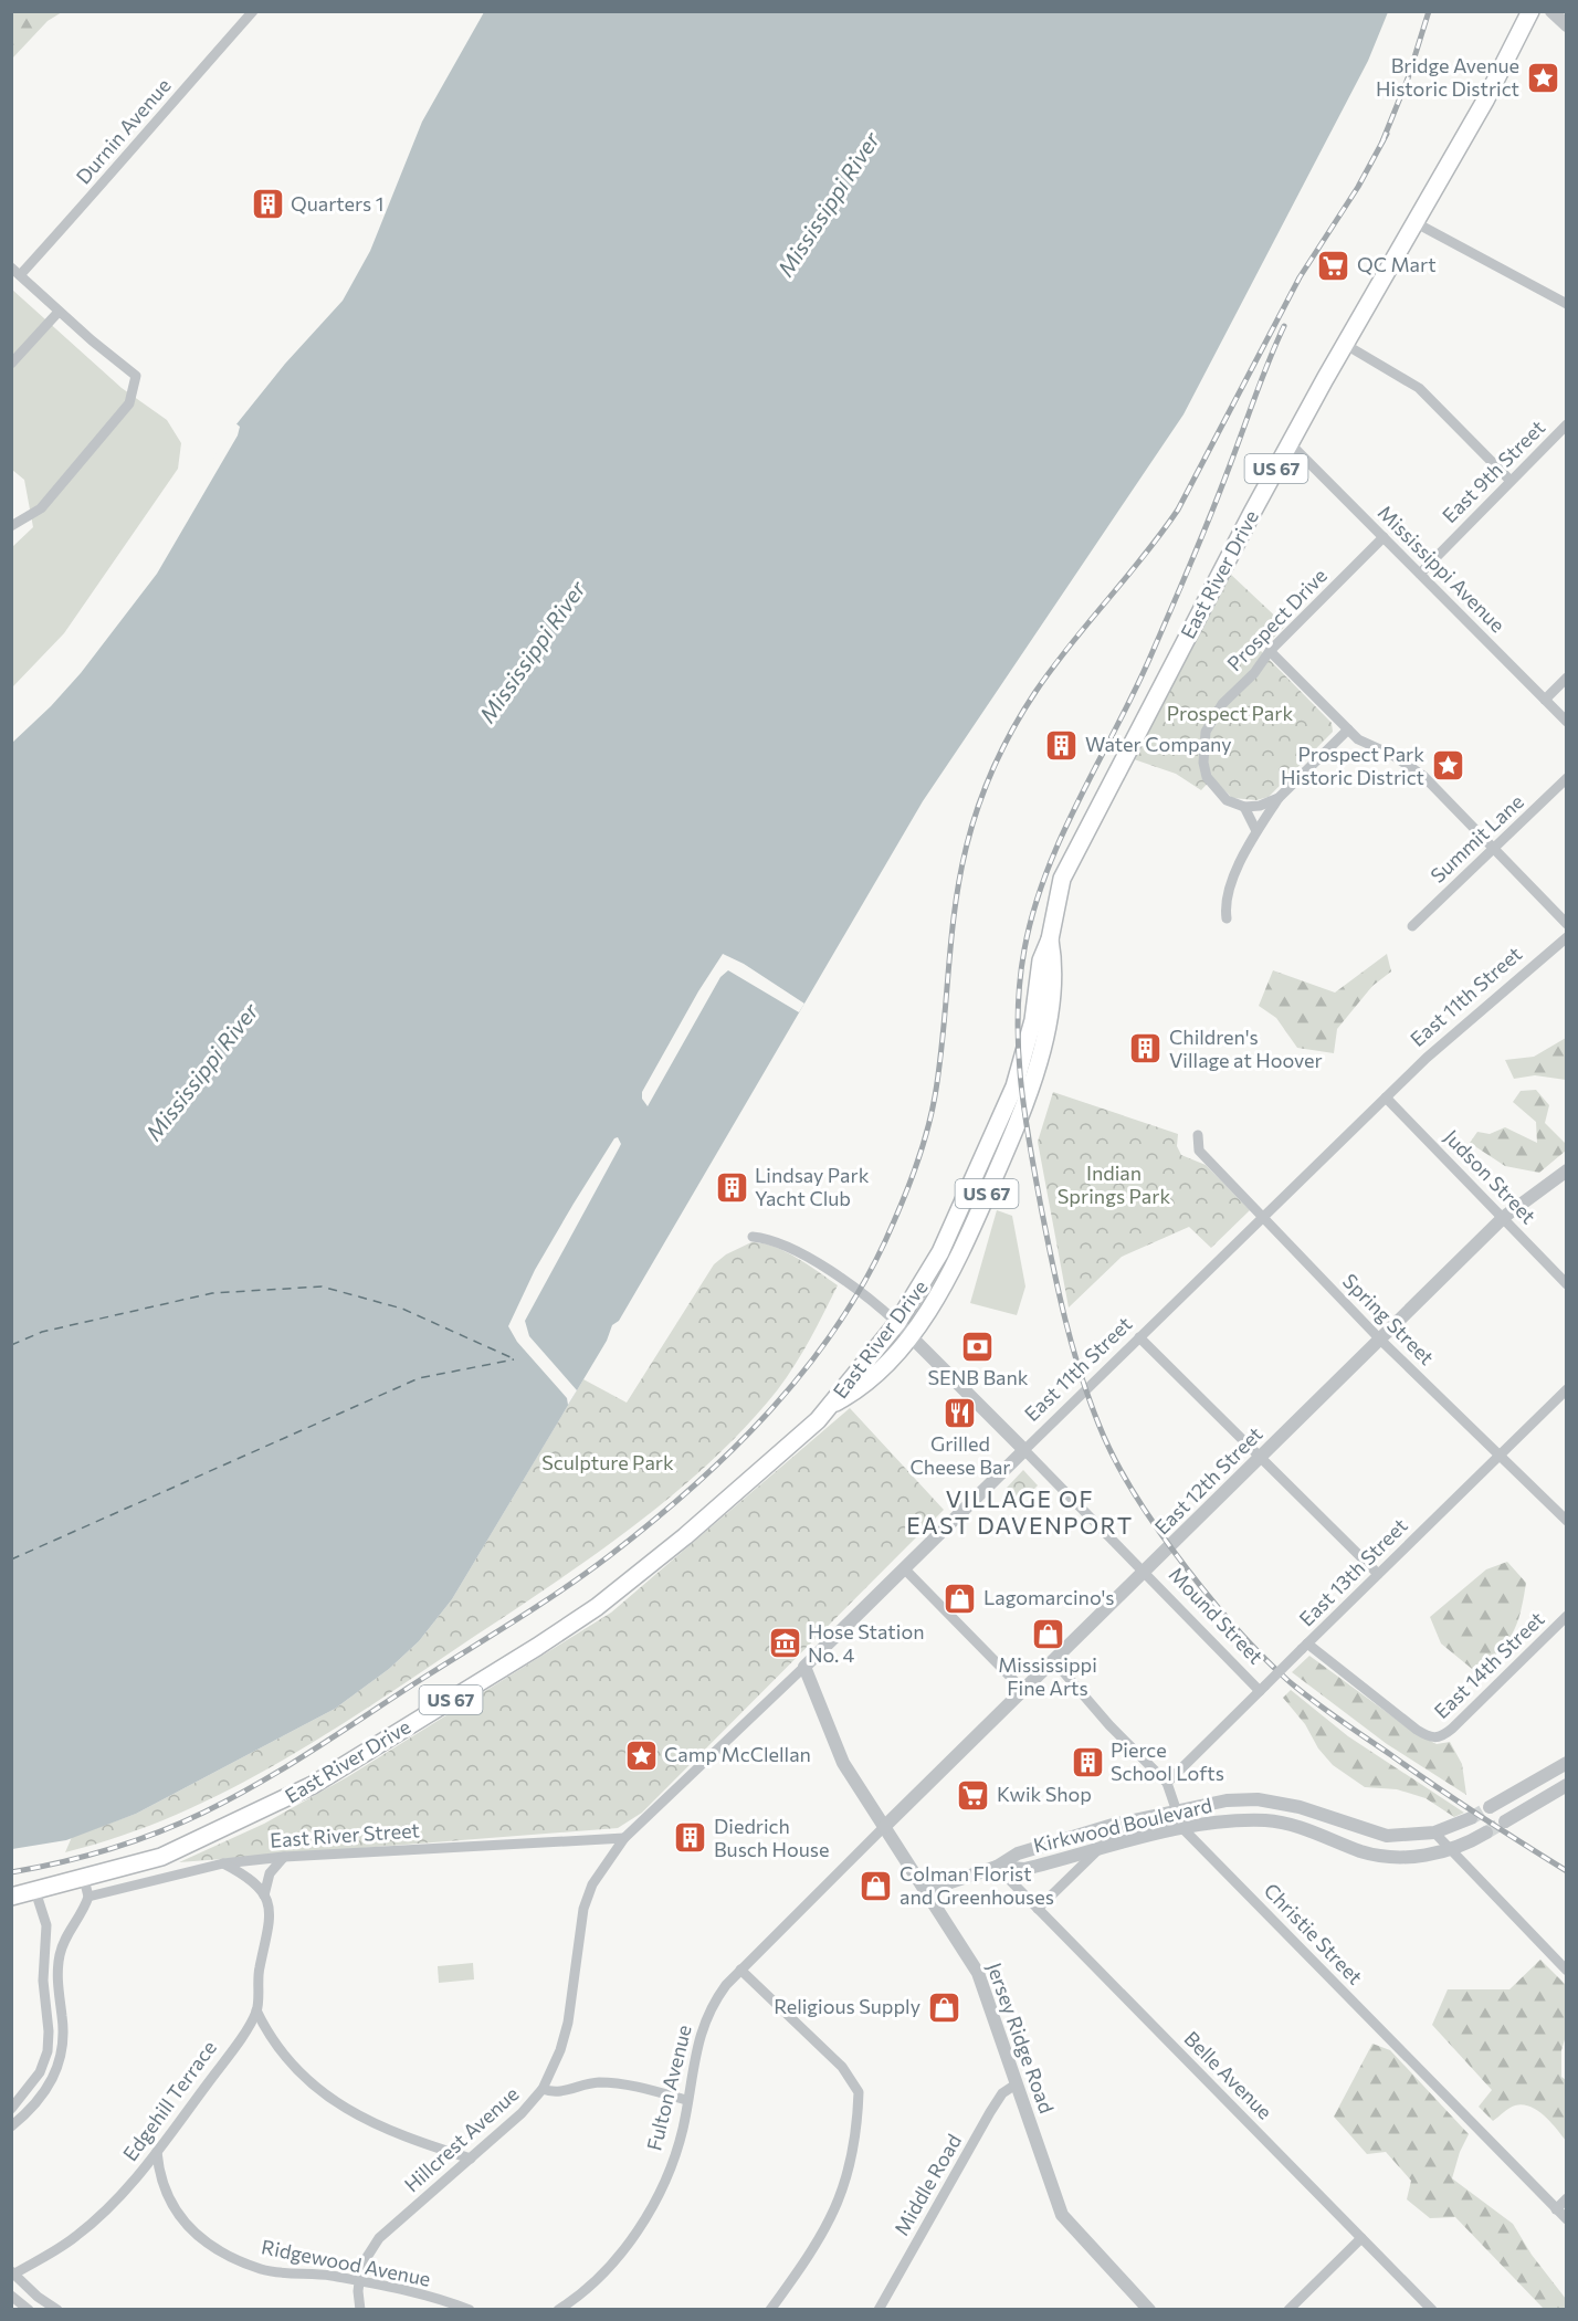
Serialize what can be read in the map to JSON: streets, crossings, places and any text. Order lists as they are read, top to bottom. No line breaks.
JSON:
{"streets":{"main road":["US 67","East River Drive"],"street":["Durnin Avenue","East 9th Street","Mississippi Avenue","Prospect Drive","Summit Lane","East 11th Street","Judson Street","Spring Street","East 12th Street","East 13th Street","Mound Street","East 14th Street","Kirkwood Boulevard","East River Street","Christie Street","Jersey Ridge Road","Belle Avenue","Fulton Avenue","Edgehill Terrace","Hillcrest Avenue","Middle Road","Ridgewood Avenue"]},"crossings":[["East 9th Street","Mississippi Avenue"],["Mississippi Avenue","East River Drive"],["Mississippi Avenue","Prospect Drive"],["East River Drive","Mound Street"],["East 11th Street","Judson Street"],["East 11th Street","Spring Street"],["East 11th Street","Mound Street"],["East 11th Street","East River Street"],["East 11th Street","Jersey Ridge Road"],["East 11th Street","Hillcrest Avenue"],["Judson Street","East 12th Street"],["Spring Street","East 12th Street"],["Spring Street","East 13th Street"],["East 12th Street","Mound Street"],["East 12th Street","Jersey Ridge Road"],["East 12th Street","Fulton Avenue"],["East 13th Street","Mound Street"],["East 13th Street","East 14th Street"],["East 13th Street","Christie Street"],["Kirkwood Boulevard","Christie Street"],["Kirkwood Boulevard","Jersey Ridge Road"],["Kirkwood Boulevard","Belle Avenue"],["East River Street","Hillcrest Avenue"],["Jersey Ridge Road","Fulton Avenue"],["Jersey Ridge Road","Middle Road"],["Edgehill Terrace","Ridgewood Avenue"],["Hillcrest Avenue","Ridgewood Avenue"]],"districts":["VILLAGE OF EAST DAVENPORT"],"water":["Mississippi River"],"parks":["Prospect Park","Indian Springs Park","Sculpture Park"],"places":{"place":["Bridge Avenue Historic District","Prospect Park Historic District","Camp McClellan"],"building":["Quarters 1","Water Company","Children's Village at Hoover","Lindsay Park Yacht Club","Pierce School Lofts","Diedrich Busch House"],"supermarket":["QC Mart","Kwik Shop"],"bank":["SENB Bank"],"restaurant":["Grilled Cheese Bar"],"shop":["Lagomarcino's","Mississippi Fine Arts","Colman Florist and Greenhouses","Religious Supply"],"museum":["Hose Station No. 4"]}}
